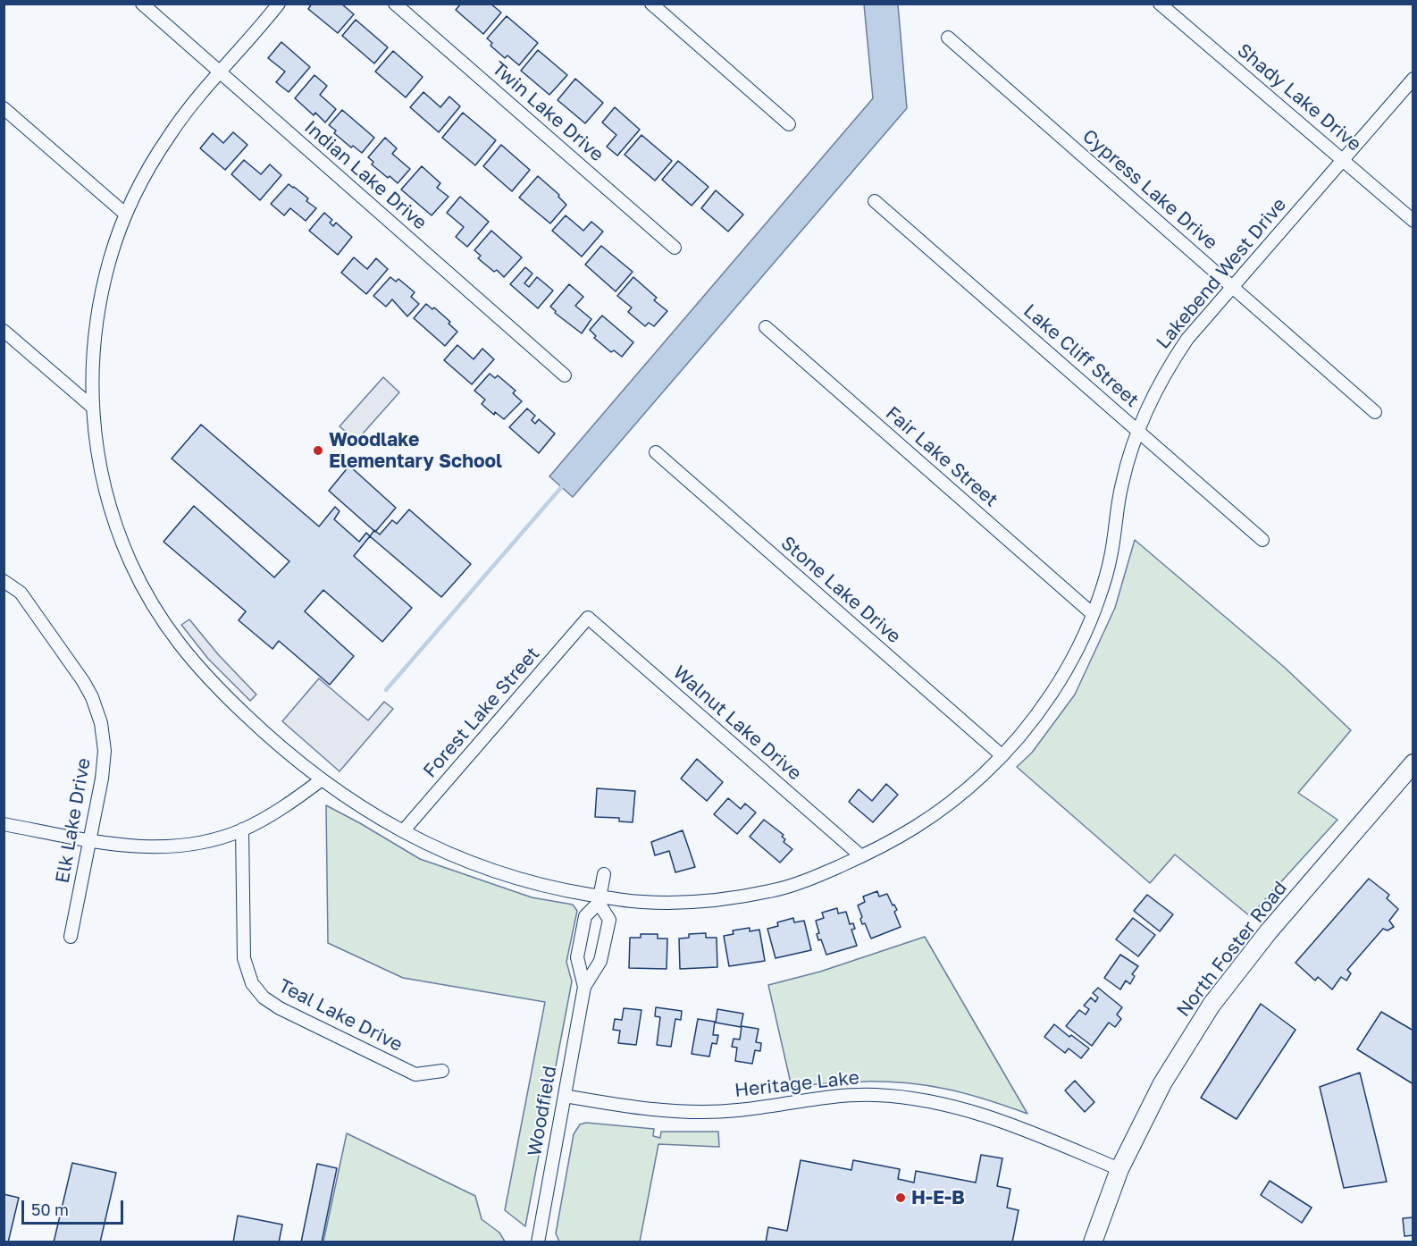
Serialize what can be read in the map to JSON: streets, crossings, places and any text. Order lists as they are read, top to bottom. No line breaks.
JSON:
{"streets":{"main road":["North Foster Road"],"street":["Shady Lake Drive","Twin Lake Drive","Indian Lake Drive","Cypress Lake Drive","Lakebend West Drive","Lake Cliff Street","Fair Lake Street","Stone Lake Drive","Forest Lake Street","Walnut Lake Drive","Elk Lake Drive","Teal Lake Drive","Heritage Lake","Woodfield"]},"crossings":[["Shady Lake Drive","Lakebend West Drive"],["Indian Lake Drive","Lakebend West Drive"],["Cypress Lake Drive","Lakebend West Drive"],["Lakebend West Drive","Lake Cliff Street"],["Lakebend West Drive","Fair Lake Street"],["Lakebend West Drive","Stone Lake Drive"],["Lakebend West Drive","Forest Lake Street"],["Lakebend West Drive","Walnut Lake Drive"],["Lakebend West Drive","Woodfield"],["Forest Lake Street","Walnut Lake Drive"],["North Foster Road","Heritage Lake"],["Heritage Lake","Woodfield"]],"places":["Woodlake Elementary School","H-E-B"],"scale_bar":"50 m"}
